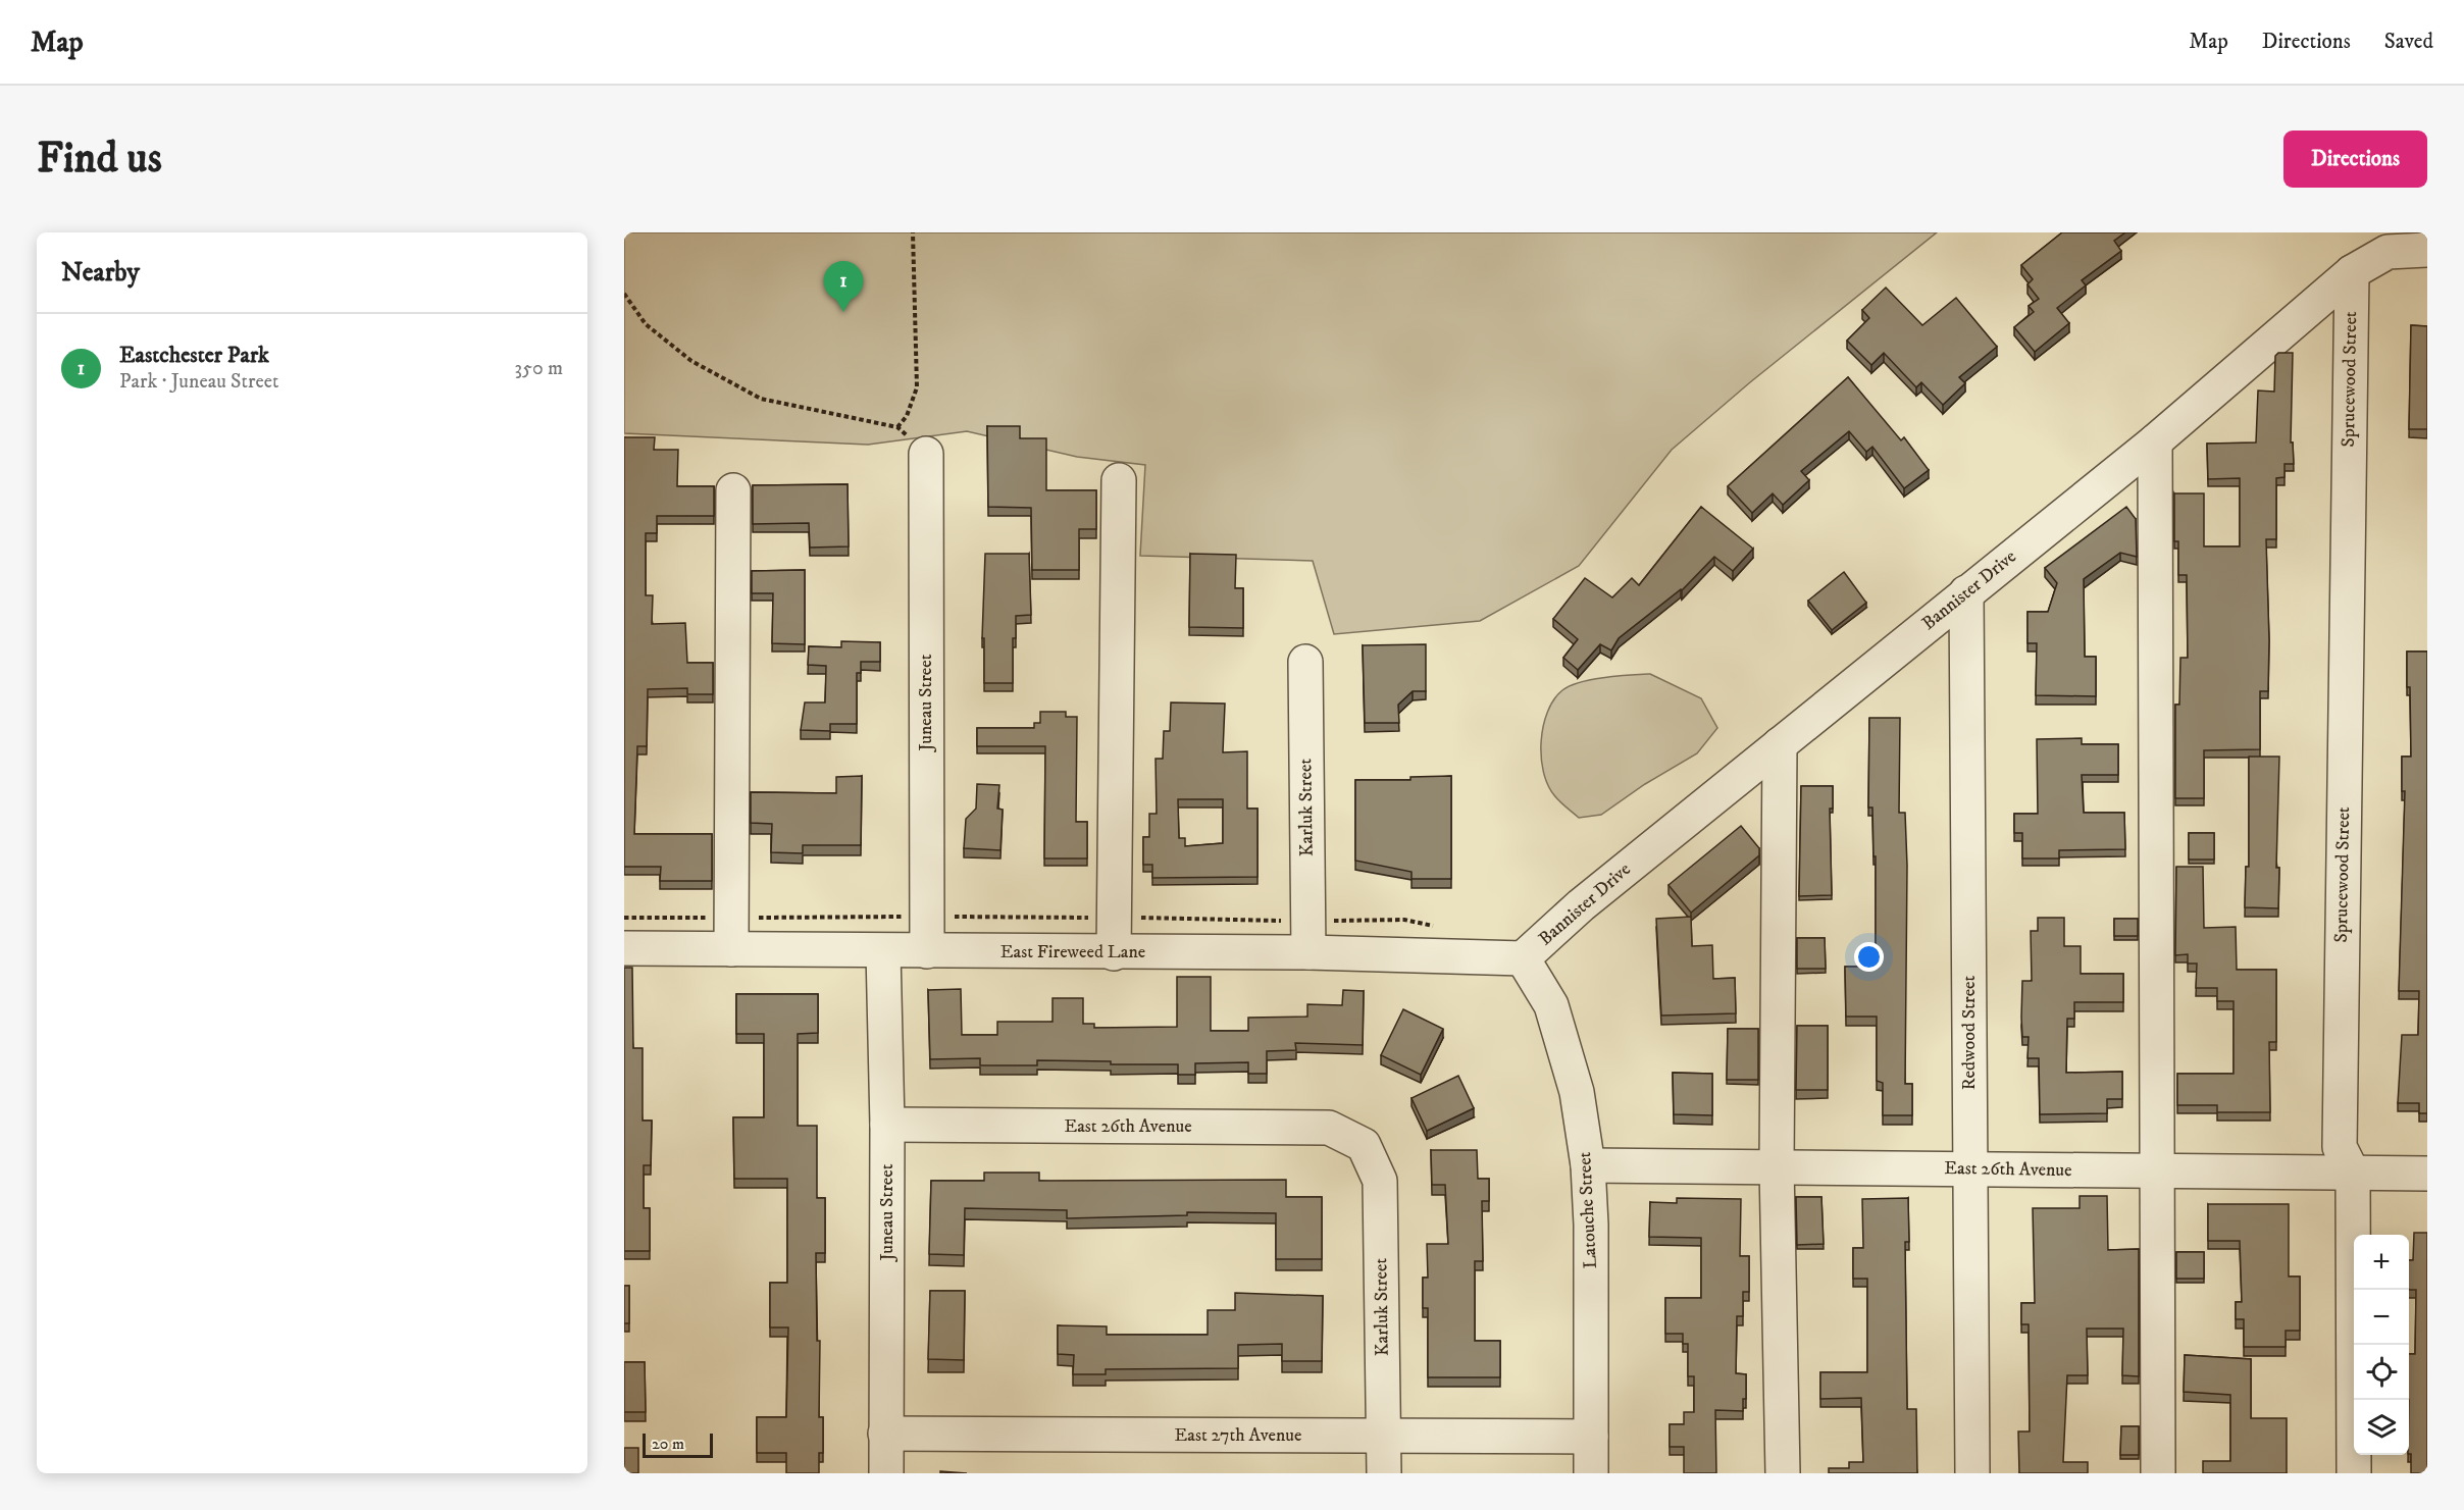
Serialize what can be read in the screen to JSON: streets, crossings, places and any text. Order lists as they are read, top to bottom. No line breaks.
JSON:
{"streets":{"street":["Sprucewood Street","Bannister Drive","Juneau Street","Karluk Street","East Fireweed Lane","Redwood Street","East 26th Avenue","Latouche Street","East 27th Avenue"]},"crossings":[["Sprucewood Street","Bannister Drive"],["Sprucewood Street","East 26th Avenue"],["Bannister Drive","East Fireweed Lane"],["Bannister Drive","Redwood Street"],["Bannister Drive","Latouche Street"],["Juneau Street","East Fireweed Lane"],["Juneau Street","East 26th Avenue"],["Juneau Street","East 27th Avenue"],["Karluk Street","East Fireweed Lane"],["Karluk Street","East 26th Avenue"],["Karluk Street","East 27th Avenue"],["East Fireweed Lane","Latouche Street"],["Redwood Street","East 26th Avenue"],["East 26th Avenue","Latouche Street"],["Latouche Street","East 27th Avenue"]],"scale_bar":"20 m","page":{"header":"Map","nav":["Map","Directions","Saved"],"buttons":"Directions","title":"Find us","heading":"Nearby","pins":"1","list":[{"mark":"1","name":"Eastchester Park","note":"Park · Juneau Street","value":"350 m"}],"map_buttons":["+","−"],"scale":"20 m"}}
